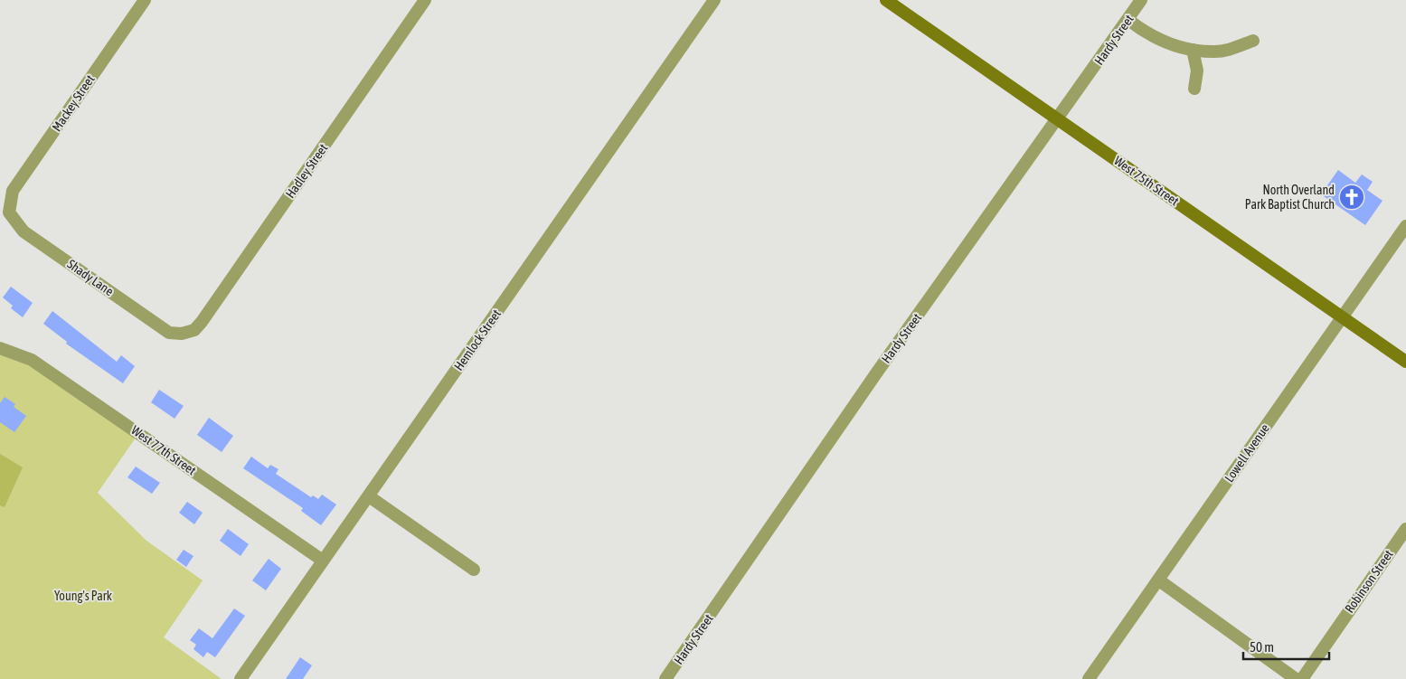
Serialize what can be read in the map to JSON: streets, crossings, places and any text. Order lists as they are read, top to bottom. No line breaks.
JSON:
{"streets":{"main road":["West 75th Street"],"street":["Hardy Street","Mackey Street","Hadley Street","Shady Lane","Hemlock Street","West 77th Street","Lowell Avenue","Robinson Street"]},"crossings":[["Hardy Street","West 75th Street"],["Mackey Street","Shady Lane"],["Hadley Street","Shady Lane"],["West 75th Street","Lowell Avenue"],["Hemlock Street","West 77th Street"]],"parks":["Young's Park"],"places":{"church":["North Overland Park Baptist Church"]},"scale_bar":"50 m"}
